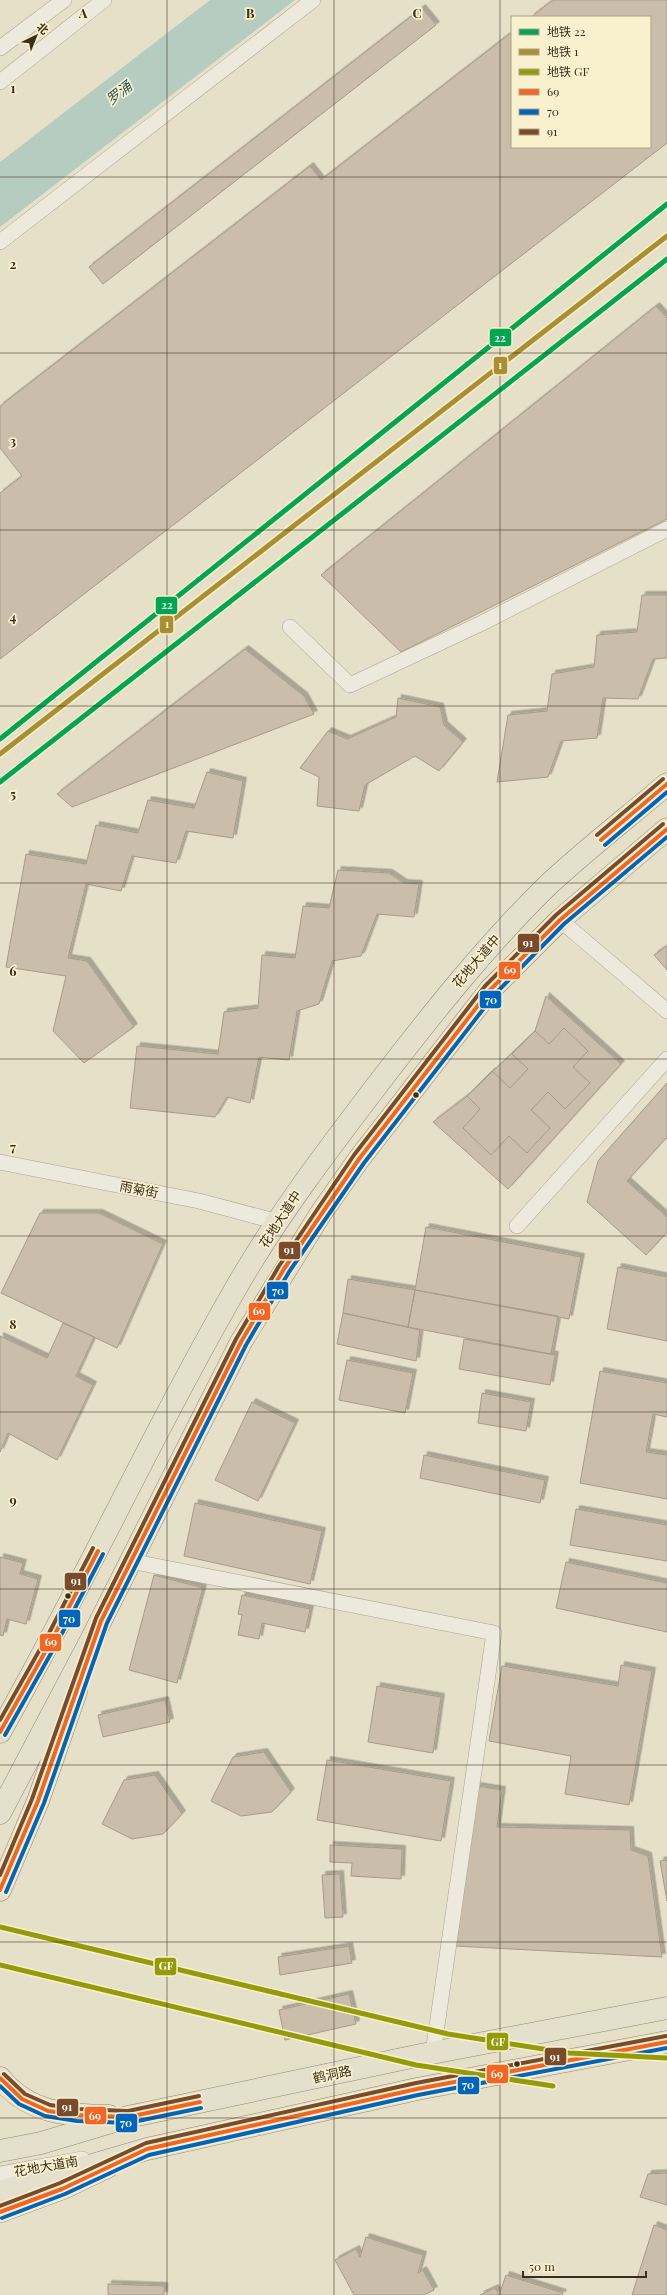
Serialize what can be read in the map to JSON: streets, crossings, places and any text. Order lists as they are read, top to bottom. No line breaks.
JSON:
{"streets":{"main road":["花地大道中","鹤洞路","花地大道南"],"street":["雨菊街"]},"crossings":[["花地大道中","雨菊街"]],"water":["罗涌"],"lines":["metro line 22","metro line 1","transit line 91","transit line 69","transit line 70","metro line GF"],"legend":["地铁 22","地铁 1","地铁 GF","69","70","91"],"scale_bar":"50 m","north":"top right","grid":{"columns":["A","B","C"],"rows":["1","2","3","4","5","6","7","8","9"]}}
